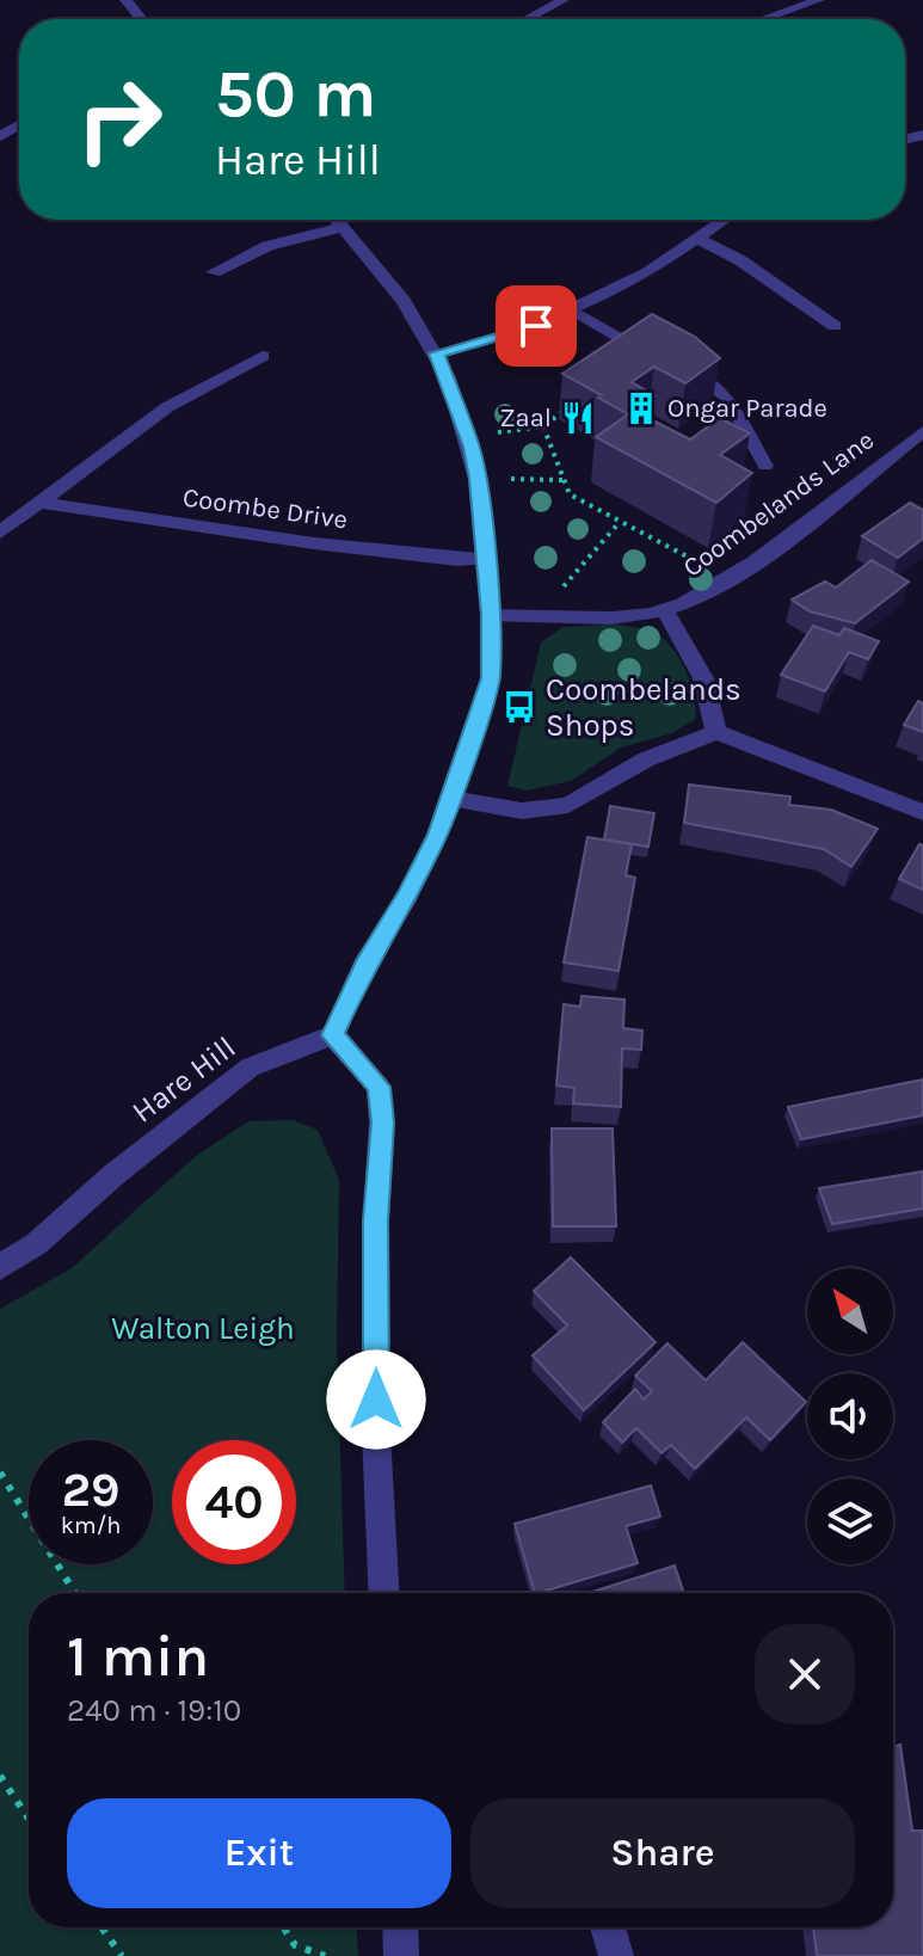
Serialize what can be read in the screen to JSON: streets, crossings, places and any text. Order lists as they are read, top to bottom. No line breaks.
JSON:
{"streets":{"street":["Coombelands Lane","Coombe Drive","Hare Hill"]},"parks":["Walton Leigh"],"places":{"building":["Ongar Parade"],"restaurant":["Zaal"],"bus stop":["Coombelands Shops"]},"north":"top left","page":{"turn":["50 m","Hare Hill"],"speed":"29 km/h","limit":"40","heading":["1 min","240 m · 19:10"],"buttons":["Exit","Share"]}}
